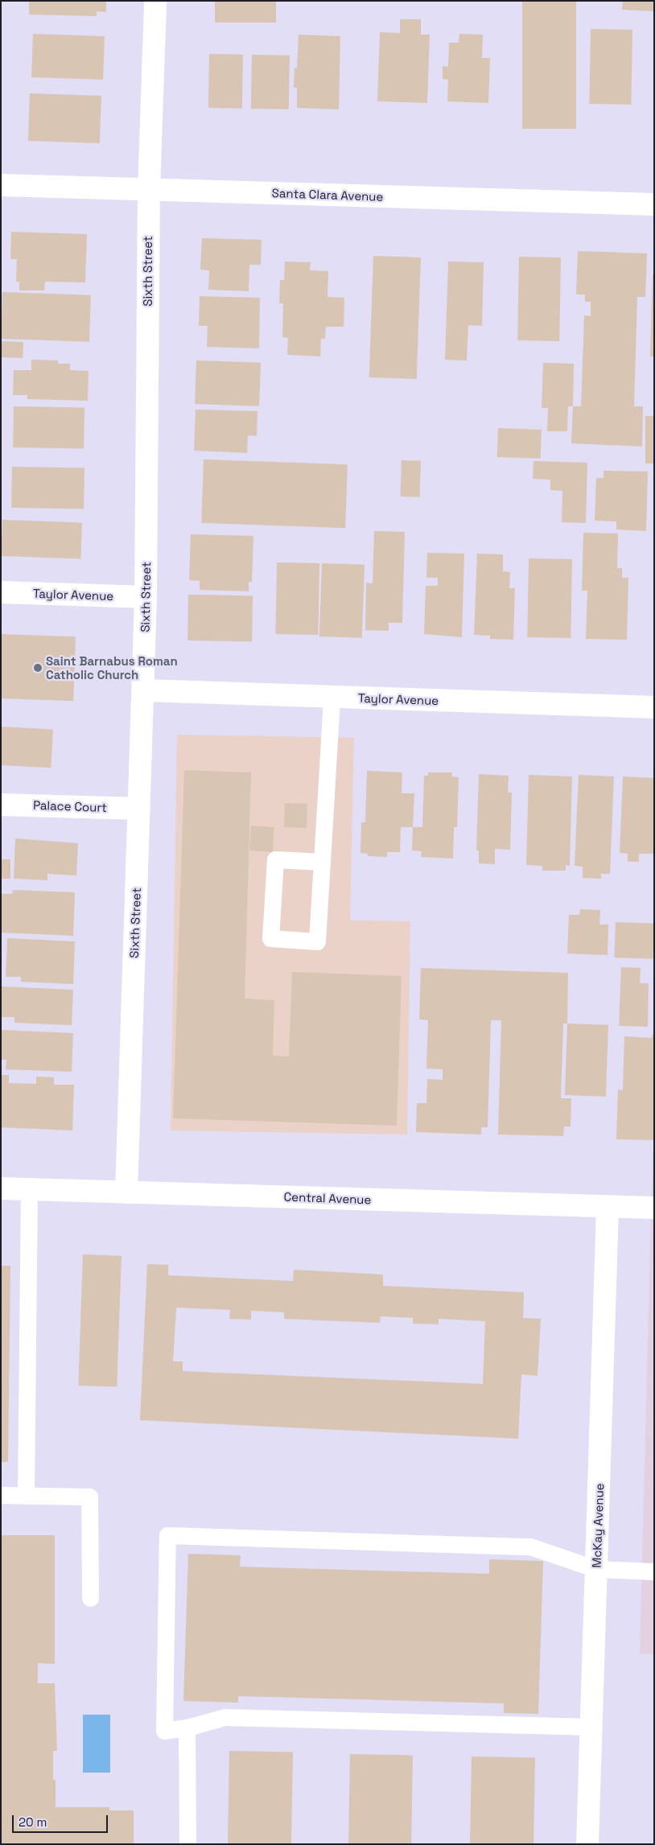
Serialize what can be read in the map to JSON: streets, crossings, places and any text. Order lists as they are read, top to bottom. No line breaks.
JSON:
{"streets":{"street":["Santa Clara Avenue","Sixth Street","Taylor Avenue","Palace Court","Central Avenue","McKay Avenue"]},"crossings":[["Santa Clara Avenue","Sixth Street"],["Sixth Street","Taylor Avenue"],["Sixth Street","Palace Court"],["Sixth Street","Central Avenue"],["Central Avenue","McKay Avenue"]],"places":["Saint Barnabus Roman Catholic Church"],"scale_bar":"20 m"}
